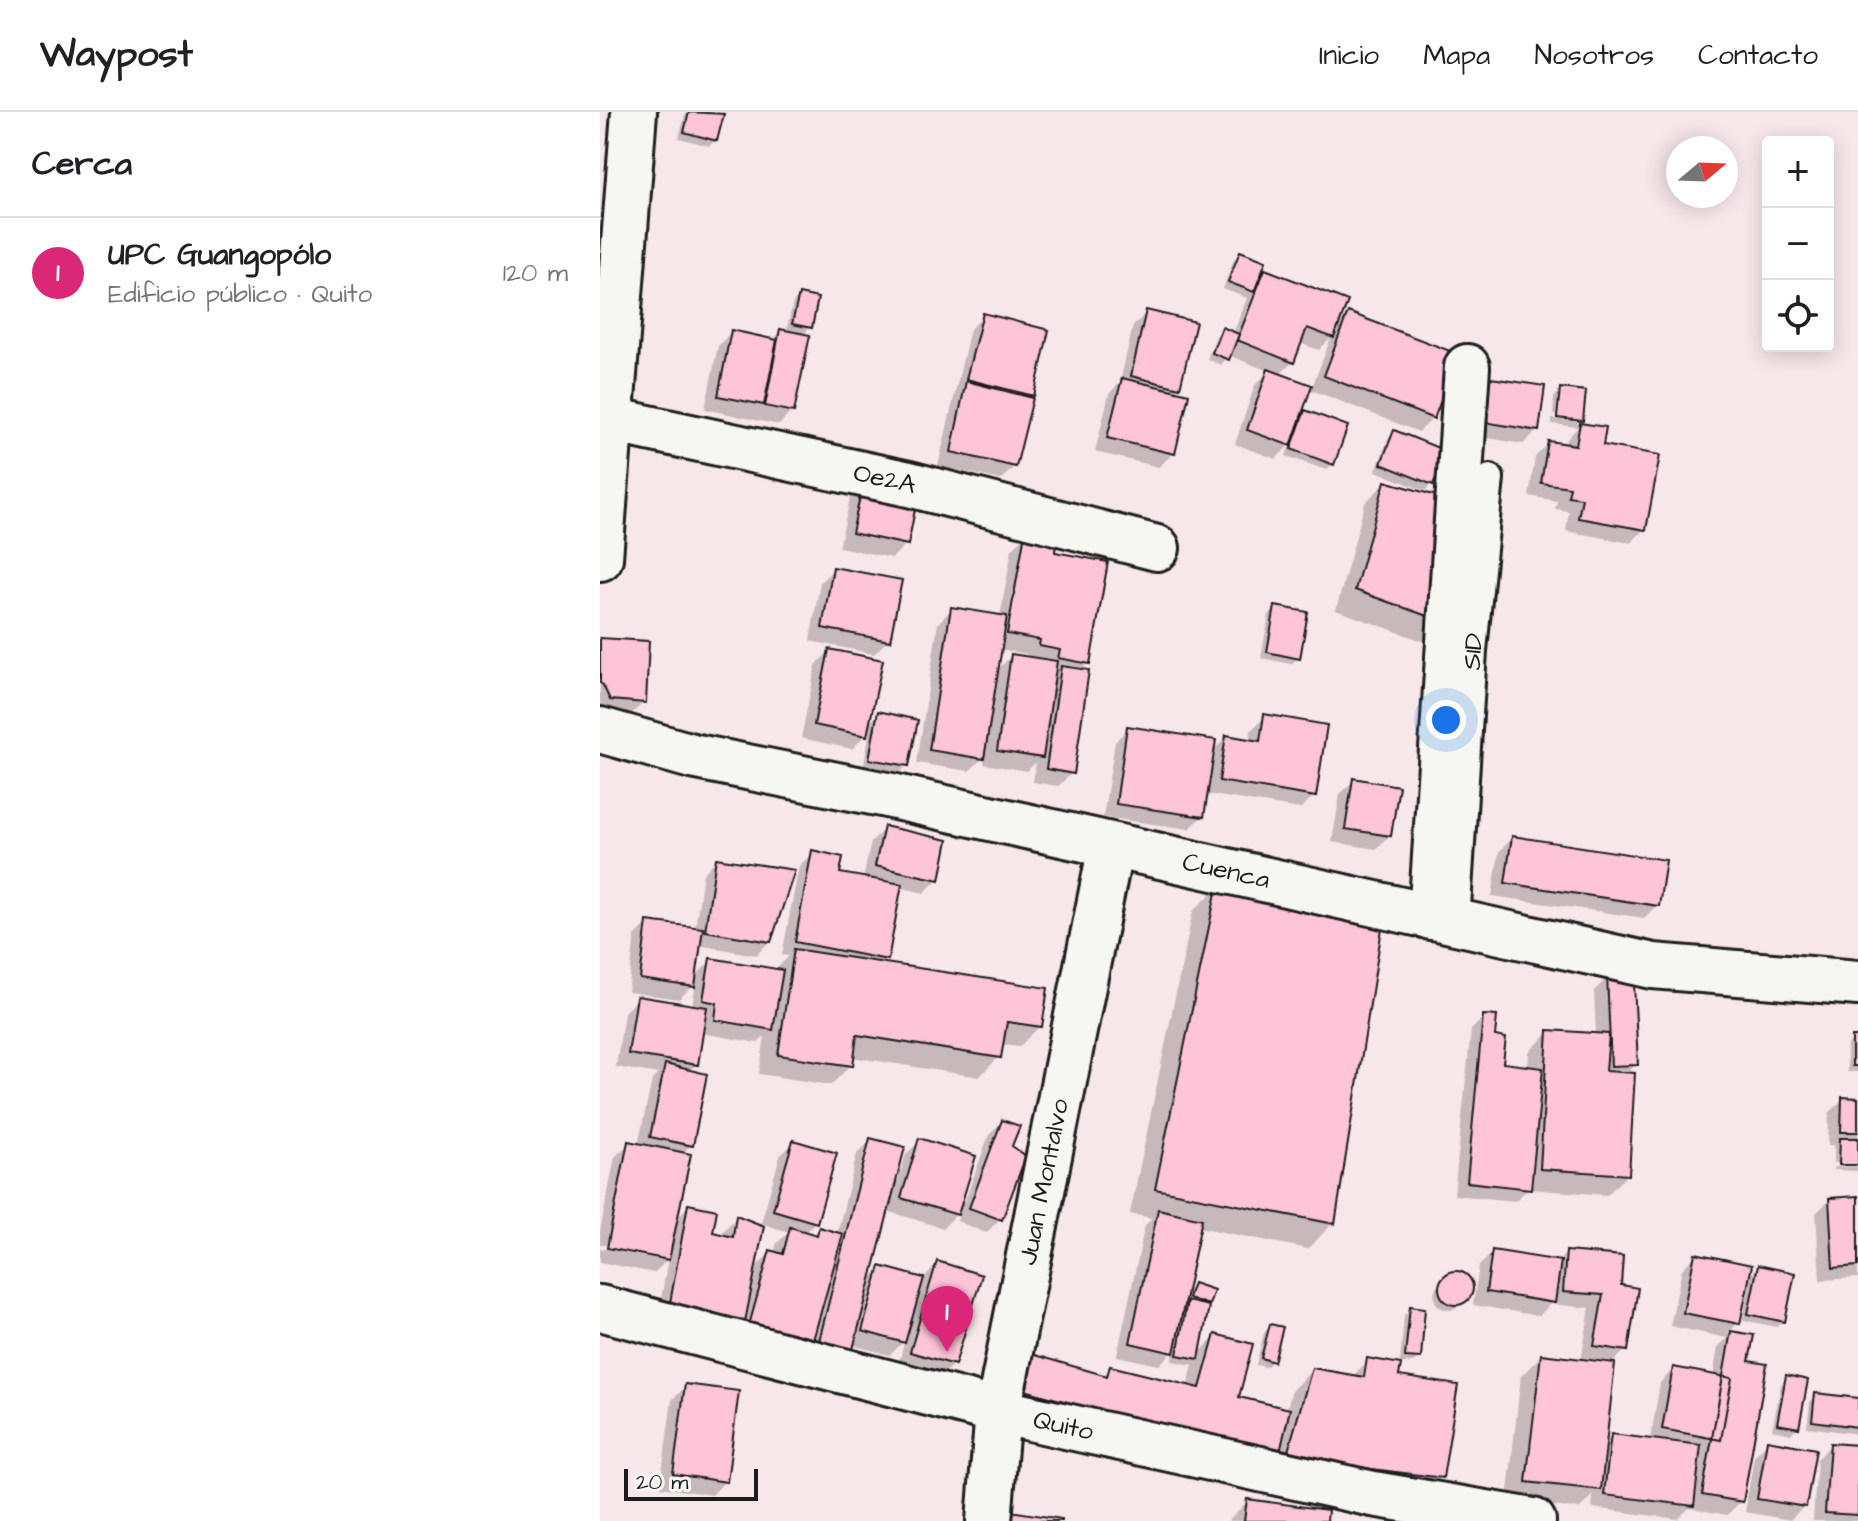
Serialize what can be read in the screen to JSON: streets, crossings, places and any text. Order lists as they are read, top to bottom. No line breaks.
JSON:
{"streets":{"street":["Oe2A","Cuenca","Juan Montalvo","Quito"],"lane":["S1D"]},"crossings":[["S1D","Cuenca"],["Cuenca","Juan Montalvo"],["Juan Montalvo","Quito"]],"scale_bar":"20 m","north":"right","page":{"header":"Waypost","nav":["Inicio","Mapa","Nosotros","Contacto"],"heading":"Cerca","map_buttons":["+","−"],"list":[{"mark":"1","name":"UPC Guangopólo","note":"Edificio público · Quito","value":"120 m"}],"pins":"1","scale":"20 m"}}
